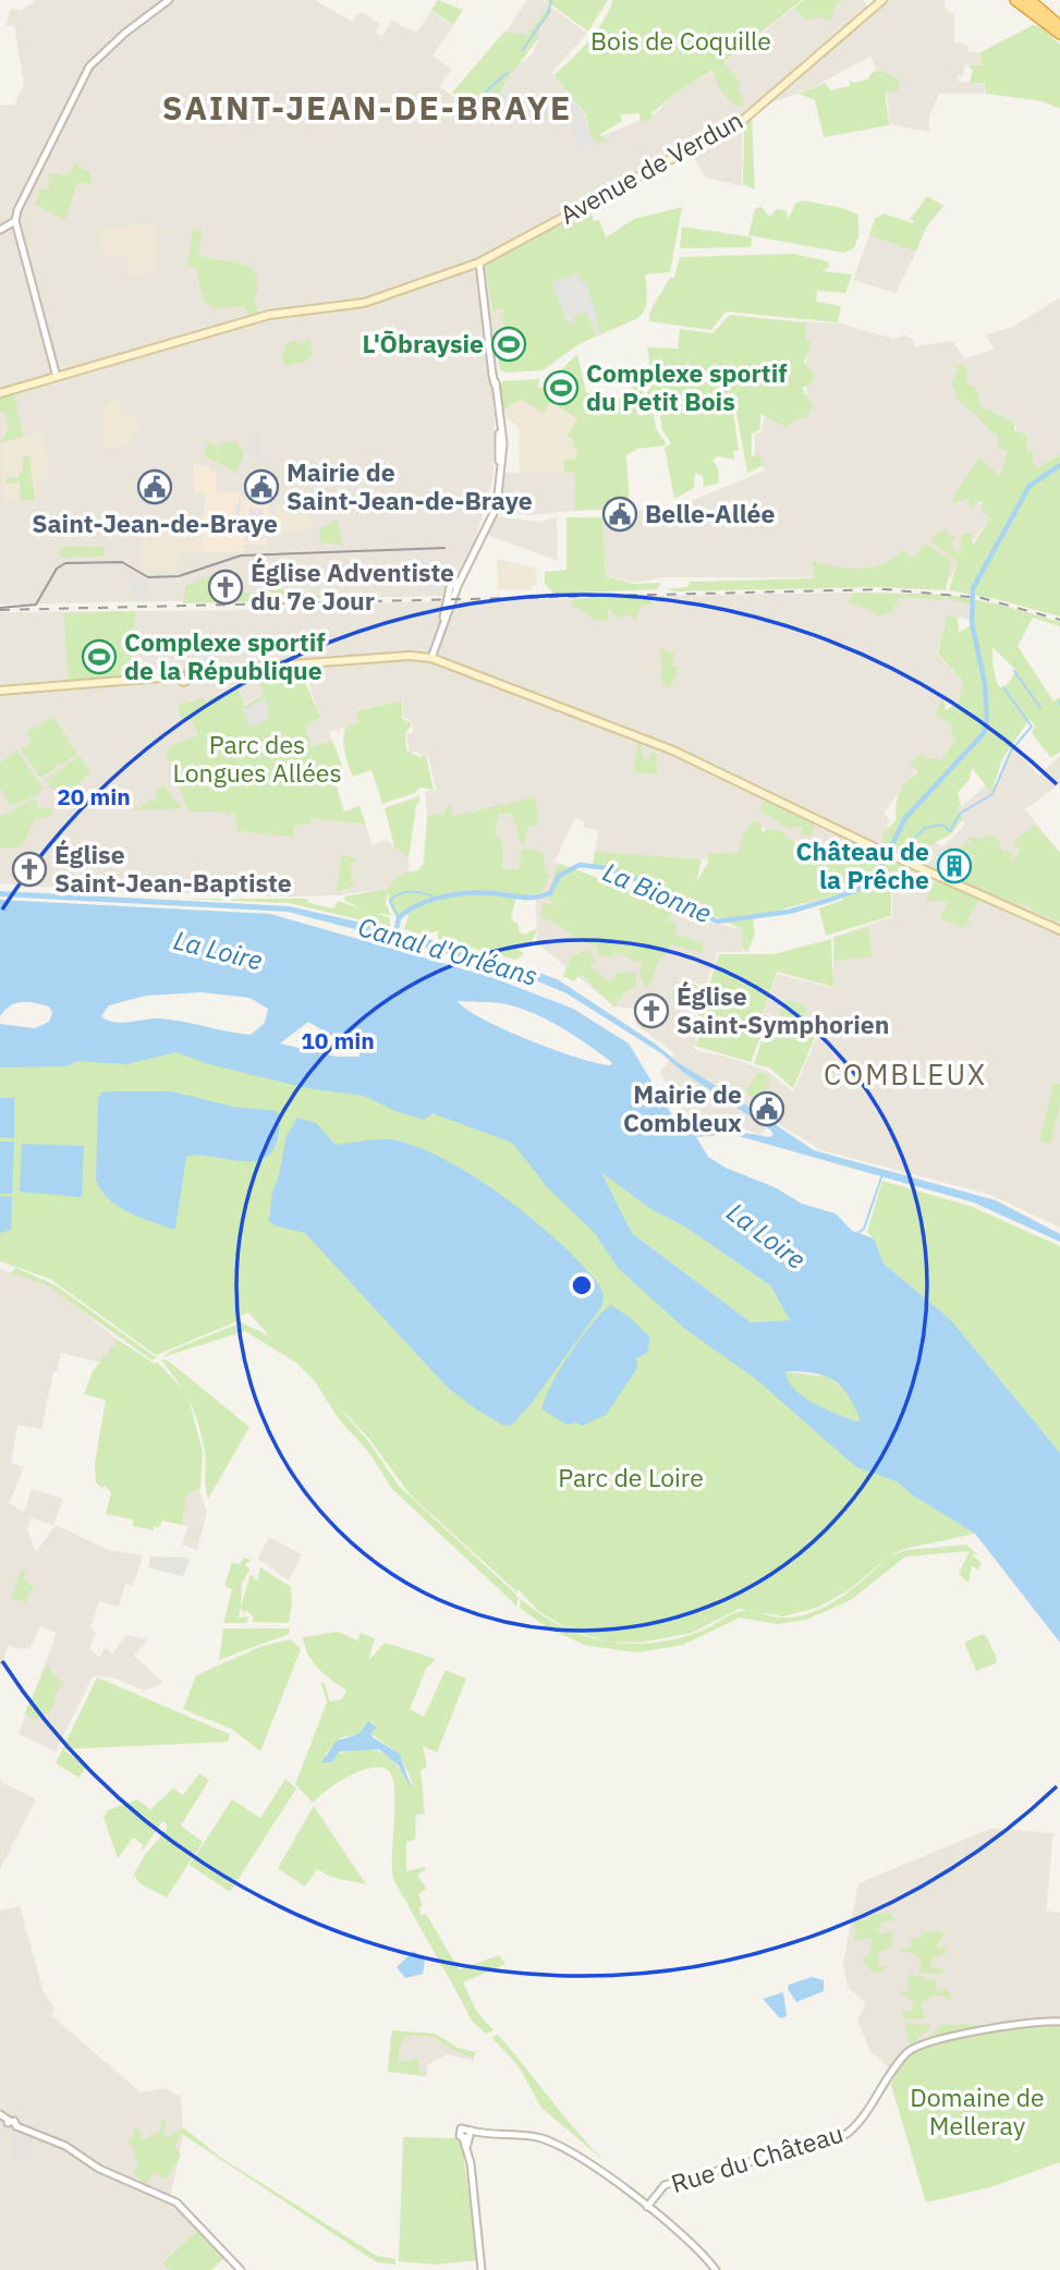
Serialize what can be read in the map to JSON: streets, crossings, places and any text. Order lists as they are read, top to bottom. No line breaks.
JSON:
{"streets":{"main road":["Avenue de Verdun"],"street":["Rue du Château"]},"districts":["SAINT-JEAN-DE-BRAYE","COMBLEUX"],"water":["La Bionne","La Loire","Canal d'Orléans"],"parks":["Bois de Coquille","Parc des Longues Allées","Parc de Loire","Domaine de Melleray"],"places":{"sports":["L'Õbraysie","Complexe sportif du Petit Bois","Complexe sportif de la République"],"public building":["Saint-Jean-de-Braye","Mairie de Saint-Jean-de-Braye","Belle-Allée","Mairie de Combleux"],"church":["Église Adventiste du 7e Jour","Église Saint-Jean-Baptiste","Église Saint-Symphorien"],"building":["Château de la Prêche"]},"rings":["20 min","10 min"]}
